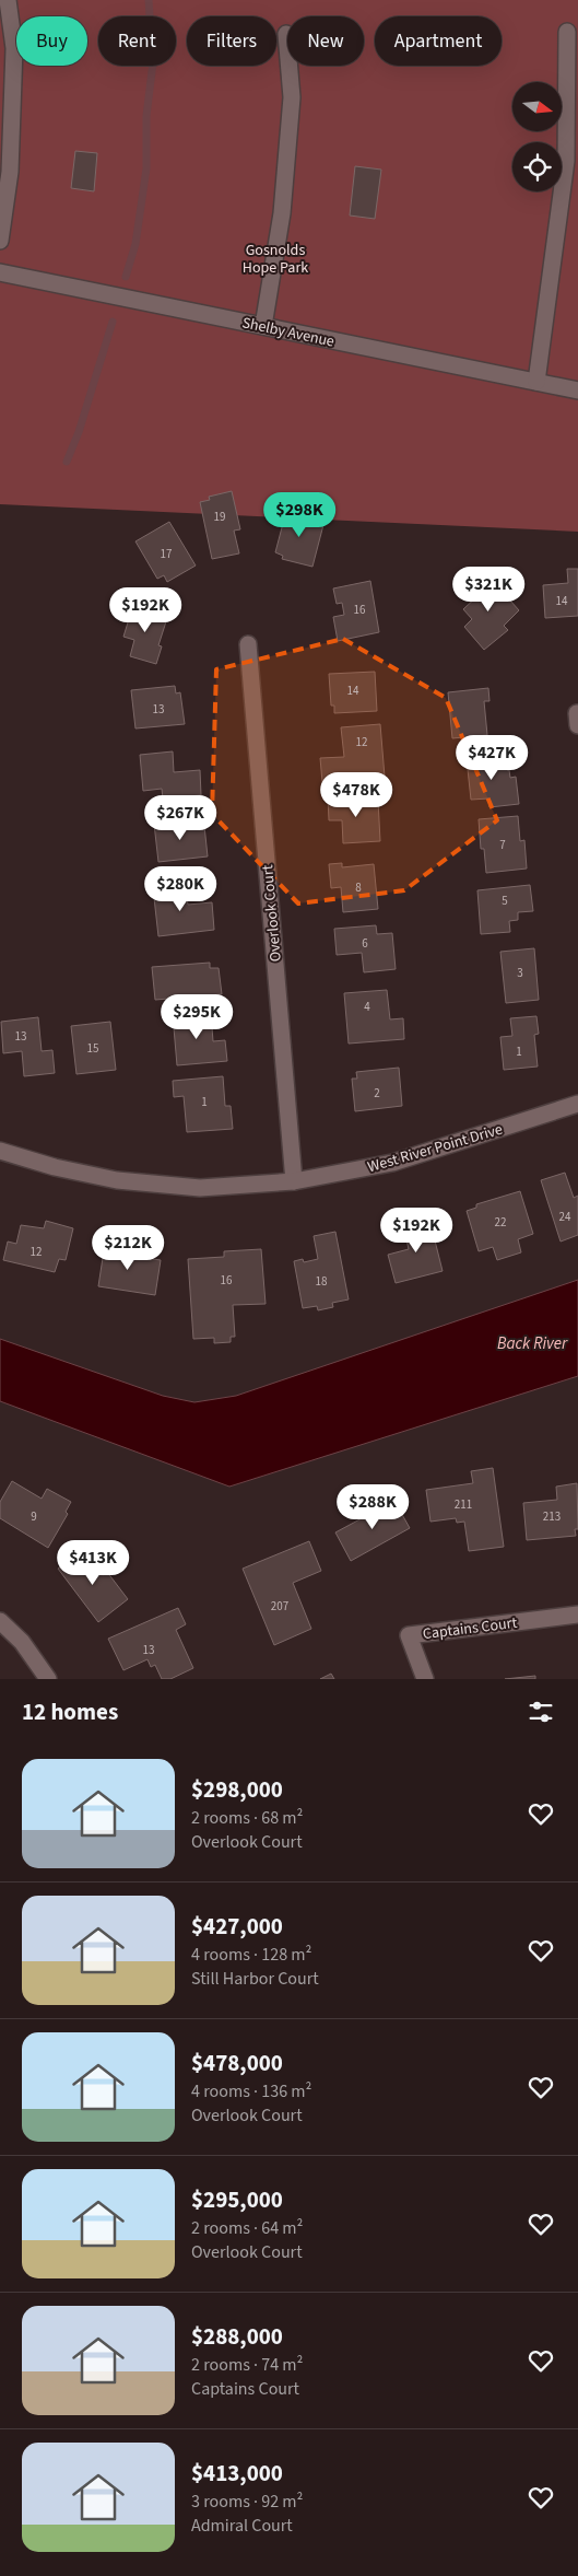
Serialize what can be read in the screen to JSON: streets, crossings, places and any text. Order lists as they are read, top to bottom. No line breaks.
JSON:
{"streets":{"street":["Shelby Avenue","Overlook Court","West River Point Drive","Captains Court"]},"crossings":[["Overlook Court","West River Point Drive"]],"water":["Back River"],"parks":["Gosnolds Hope Park"],"house_numbers":["19","17","14","16","14","13","12","7","8","5","6","3","4","13","15","1","2","1","24","22","12","16","18","211","9","213","207","13"],"north":"right","page":{"chip":["Buy","Rent","Filters","New","Apartment"],"price":["$298K","$321K","$192K","$427K","$478K","$267K","$280K","$295K","$192K","$212K","$288K","$413K"],"heading":"12 homes","list":[{"name":"$298,000","note":"2 rooms · 68 m² · Overlook Court"},{"name":"$427,000","note":"4 rooms · 128 m² · Still Harbor Court"},{"name":"$478,000","note":"4 rooms · 136 m² · Overlook Court"},{"name":"$295,000","note":"2 rooms · 64 m² · Overlook Court"},{"name":"$288,000","note":"2 rooms · 74 m² · Captains Court"},{"name":"$413,000","note":"3 rooms · 92 m² · Admiral Court"}]}}
